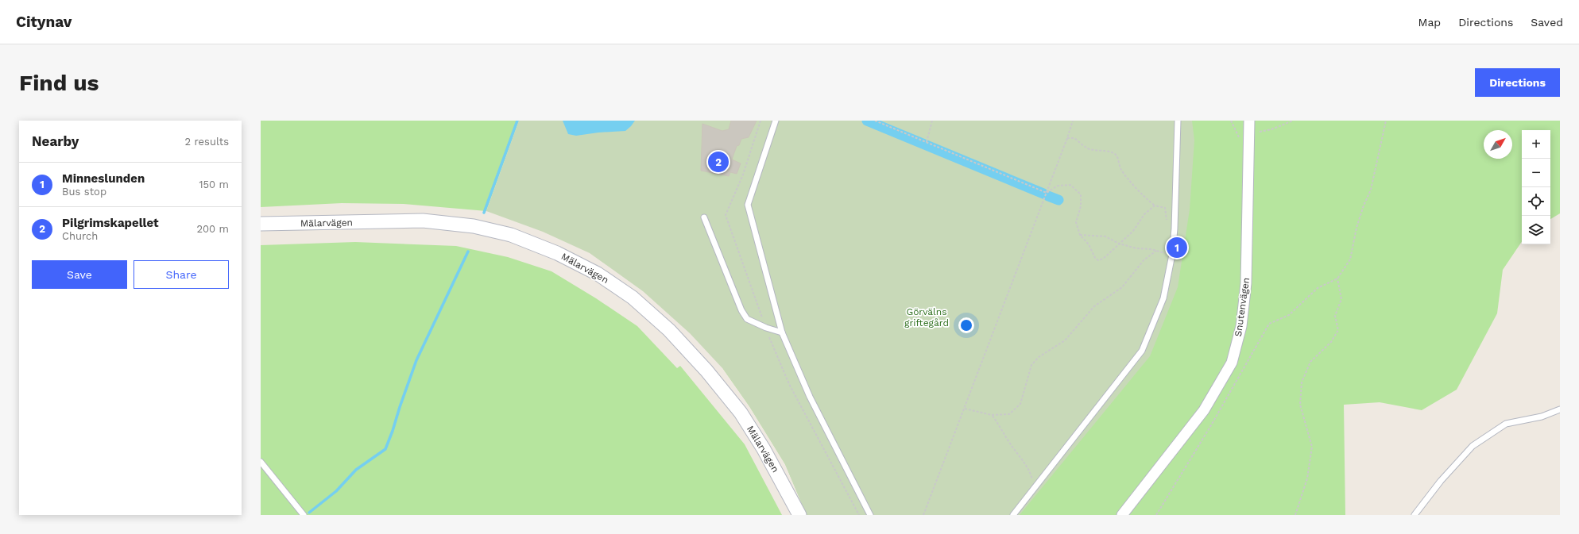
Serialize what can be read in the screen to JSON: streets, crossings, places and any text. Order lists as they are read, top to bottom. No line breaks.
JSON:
{"streets":{"street":["Mälarvägen","Snutenvägen"]},"parks":["Görvälns griftegård"],"north":"top right","page":{"header":"Citynav","nav":["Map","Directions","Saved"],"buttons":["Directions",["Save","Share"]],"title":"Find us","heading":["Nearby","2 results"],"map_buttons":["+","−"],"pins":["2","1"],"list":[{"mark":"1","name":"Minneslunden","note":"Bus stop","value":"150 m"},{"mark":"2","name":"Pilgrimskapellet","note":"Church","value":"200 m"}]}}
